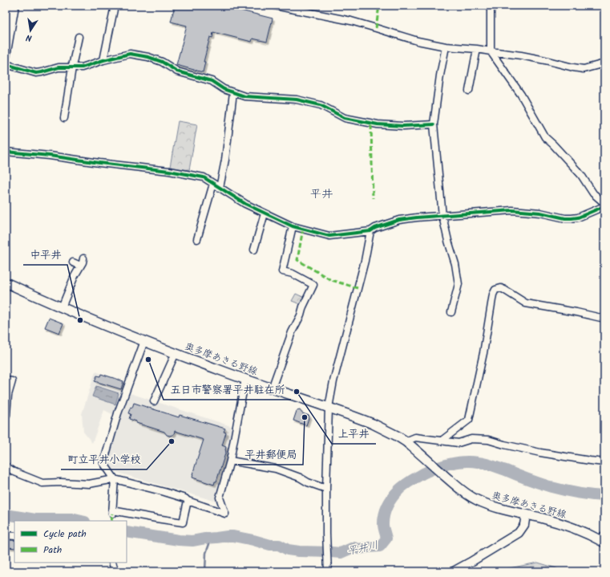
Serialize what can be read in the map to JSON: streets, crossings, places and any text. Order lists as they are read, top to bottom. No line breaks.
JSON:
{"streets":{"main road":["奥多摩あきる野線"]},"districts":["平井"],"water":["平井川"],"places":["中平井","五日市警察署平井駐在所","上平井","平井郵便局","町立平井小学校"],"legend":["Cycle path","Path"],"north":"bottom"}
